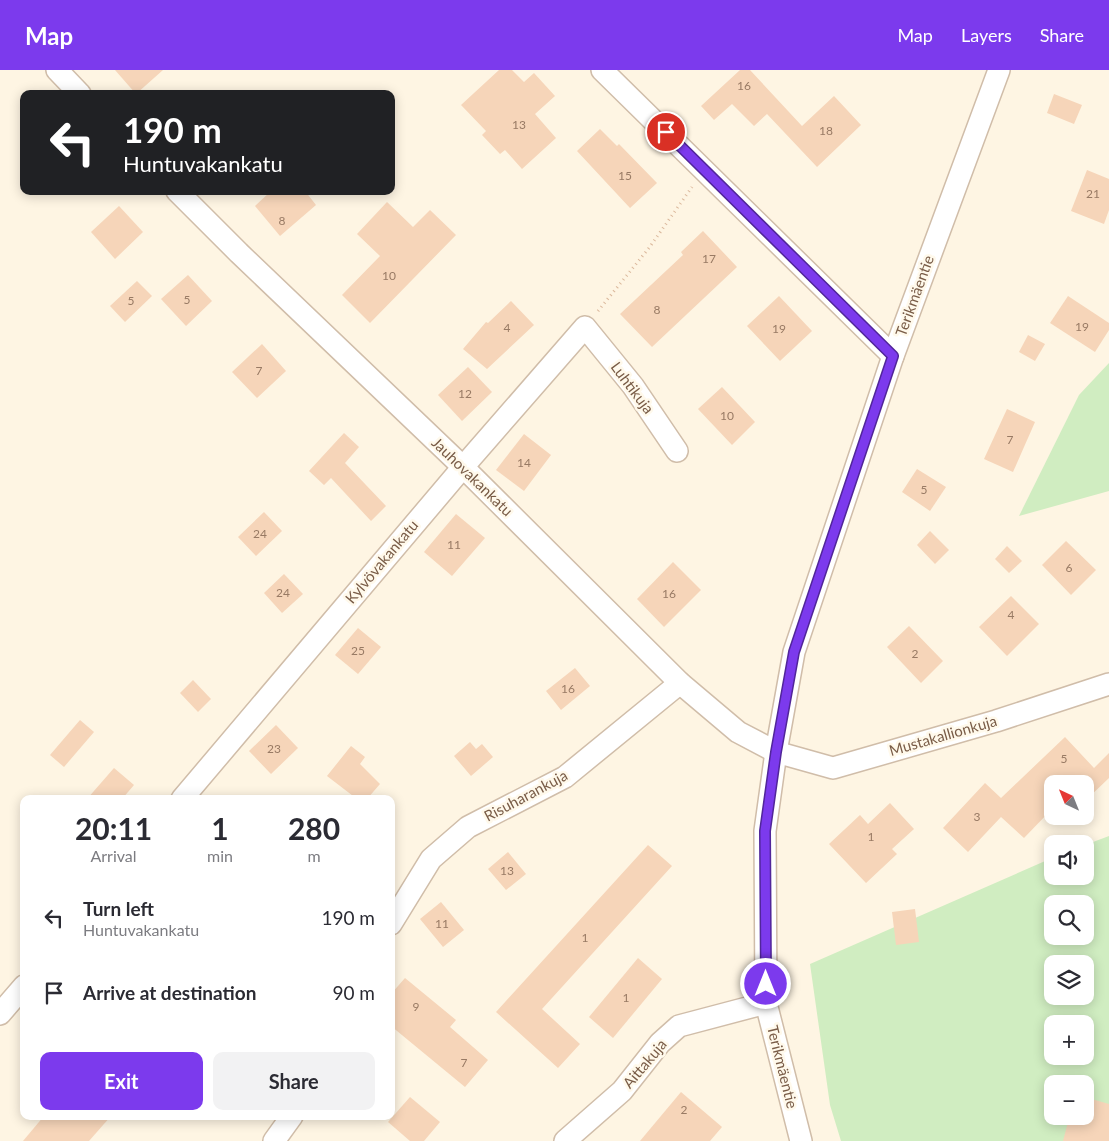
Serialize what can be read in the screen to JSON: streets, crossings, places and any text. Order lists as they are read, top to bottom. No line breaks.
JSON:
{"streets":{"street":["Terikmäentie","Luhtikuja","Jauhovakankatu","Kylvövakankatu","Mustakallionkuja","Risuharankuja","Aittakuja"]},"crossings":[["Terikmäentie","Jauhovakankatu"],["Terikmäentie","Mustakallionkuja"],["Terikmäentie","Aittakuja"],["Luhtikuja","Kylvövakankatu"],["Jauhovakankatu","Kylvövakankatu"],["Jauhovakankatu","Mustakallionkuja"],["Jauhovakankatu","Risuharankuja"]],"house_numbers":["16","13","18","15","21","8","17","10","5","5","8","19","4","19","7","12","10","7","14","5","24","11","6","24","16","4","25","2","16","23","5","3","1","13","11","1","1","9","7","2"],"north":"top left","page":{"header":"Map","nav":["Map","Layers","Share"],"turn":["190 m","Huntuvakankatu"],"map_buttons":["+","−"],"eta":["20:11","Arrival","1","min","280","m"],"list":[{"name":"Turn left","note":"Huntuvakankatu","value":"190 m"},{"name":"Arrive at destination","value":"90 m"}],"buttons":["Exit","Share"]}}
